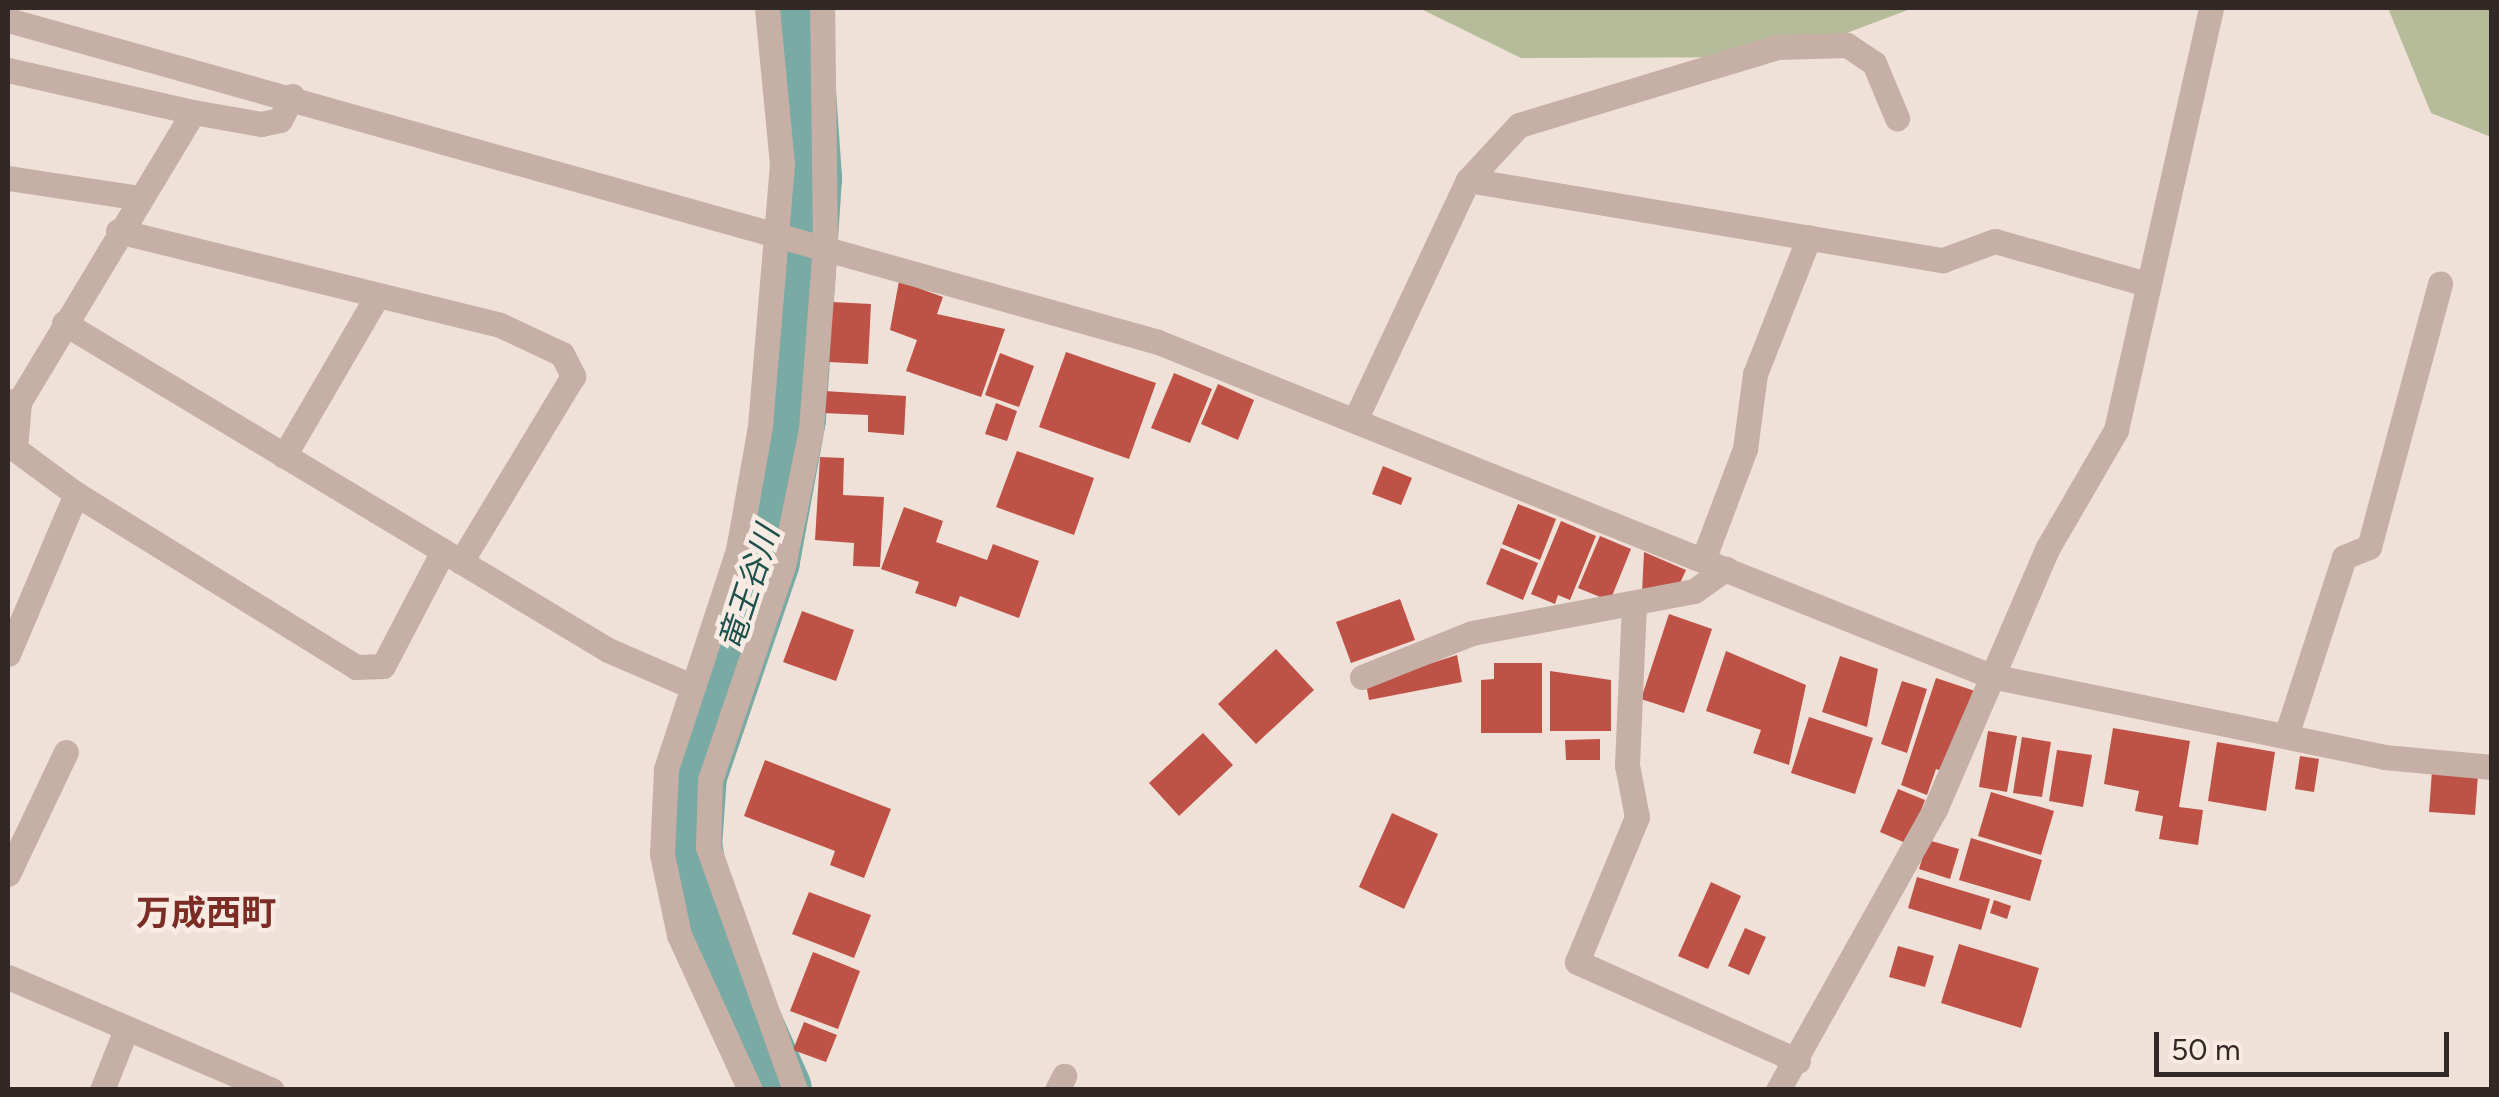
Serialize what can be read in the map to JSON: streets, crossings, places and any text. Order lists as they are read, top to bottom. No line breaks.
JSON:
{"districts":["万成西町"],"water":["竜王谷川"],"scale_bar":"50 m"}
